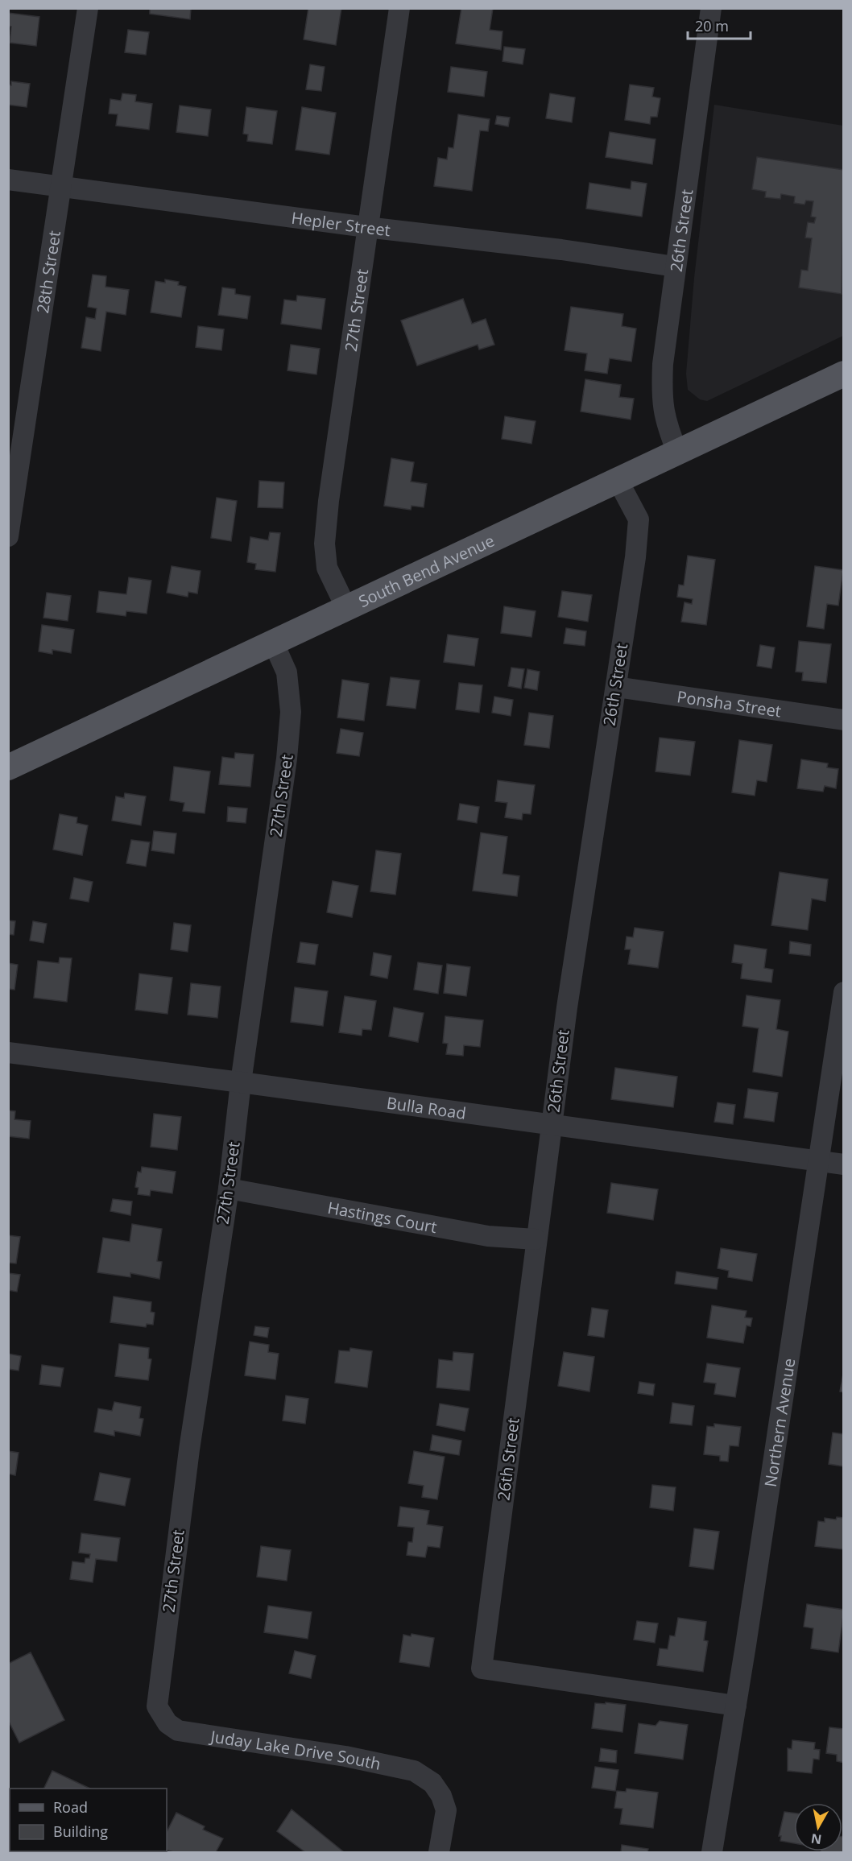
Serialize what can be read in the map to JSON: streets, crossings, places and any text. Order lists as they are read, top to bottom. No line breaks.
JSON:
{"streets":{"main road":["South Bend Avenue"],"street":["Hepler Street","26th Street","28th Street","27th Street","Ponsha Street","Bulla Road","Hastings Court","Northern Avenue","Juday Lake Drive South"]},"crossings":[["Hepler Street","26th Street"],["Hepler Street","28th Street"],["Hepler Street","27th Street"],["26th Street","South Bend Avenue"],["26th Street","Ponsha Street"],["26th Street","Bulla Road"],["26th Street","Hastings Court"],["26th Street","Northern Avenue"],["27th Street","South Bend Avenue"],["27th Street","Bulla Road"],["27th Street","Hastings Court"],["27th Street","Juday Lake Drive South"],["Bulla Road","Northern Avenue"]],"legend":["Road","Building"],"scale_bar":"20 m","north":"bottom"}
